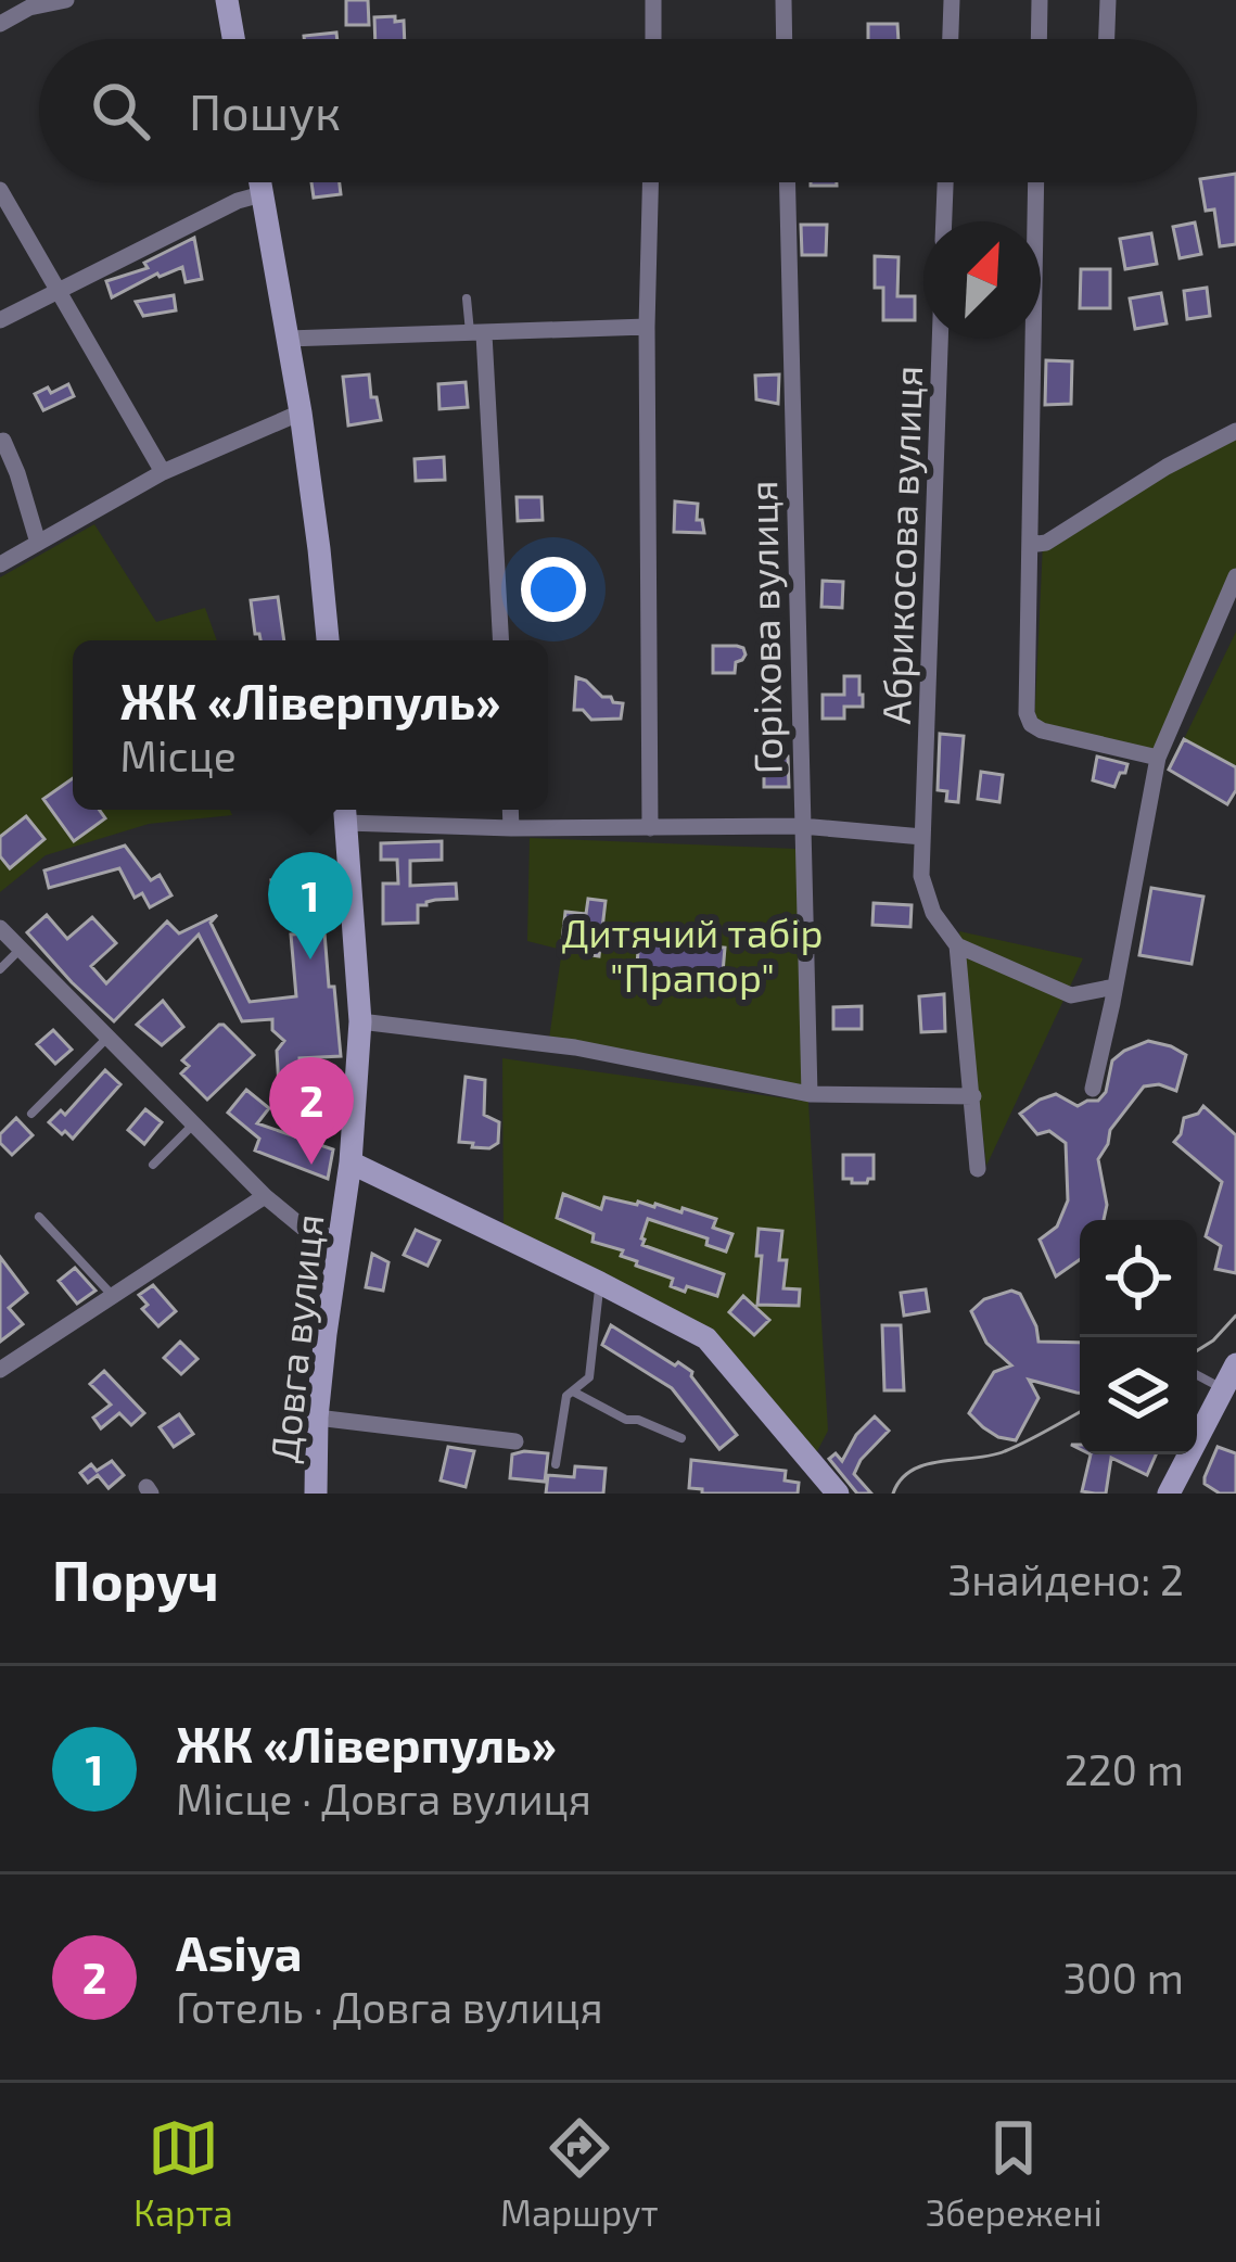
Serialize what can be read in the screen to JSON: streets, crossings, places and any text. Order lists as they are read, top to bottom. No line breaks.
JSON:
{"streets":{"street":["Абрикосова вулиця","Горіхова вулиця","Довга вулиця"]},"parks":["Дитячий табір \"Прапор\""],"north":"top right","page":{"search":"Пошук","popup":["ЖК «Ліверпуль»","Місце"],"pins":["1","2"],"heading":["Поруч","Знайдено: 2"],"list":[{"mark":"1","name":"ЖК «Ліверпуль»","note":"Місце · Довга вулиця","value":"220 m"},{"mark":"2","name":"Asiya","note":"Готель · Довга вулиця","value":"300 m"}],"nav":["Карта","Маршрут","Збережені"]}}
